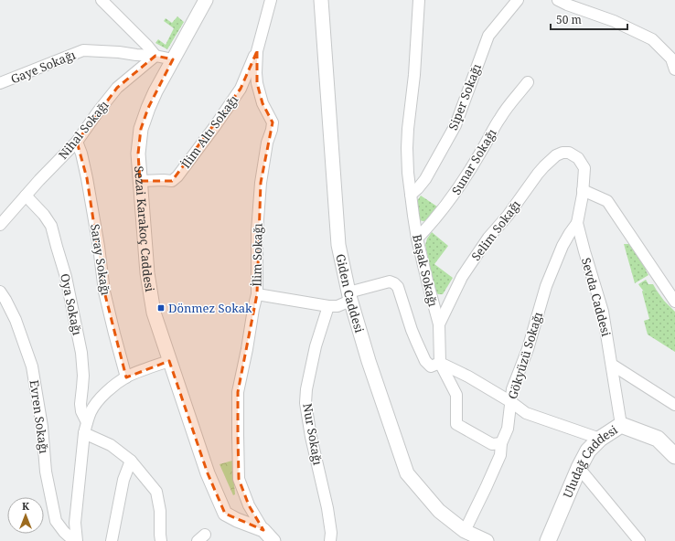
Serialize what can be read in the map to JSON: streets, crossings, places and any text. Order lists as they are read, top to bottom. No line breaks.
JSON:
{"streets":{"main road":["Uludağ Caddesi"],"street":["Gaye Sokağı","Siper Sokağı","Nihal Sokağı","İlim Altı Sokağı","Sunar Sokağı","Sezai Karakoç Caddesi","Selim Sokağı","İlim Sokağı","Saray Sokağı","Başak Sokağı","Giden Caddesi","Sevda Caddesi","Oya Sokağı","Gökyüzü Sokağı","Evren Sokağı","Nur Sokağı"]},"crossings":[["Gaye Sokağı","Nihal Sokağı"],["Gaye Sokağı","Sezai Karakoç Caddesi"],["Siper Sokağı","Başak Sokağı"],["Nihal Sokağı","Saray Sokağı"],["Nihal Sokağı","Oya Sokağı"],["İlim Altı Sokağı","Sezai Karakoç Caddesi"],["İlim Altı Sokağı","İlim Sokağı"],["Sunar Sokağı","Başak Sokağı"],["Sezai Karakoç Caddesi","İlim Sokağı"],["Selim Sokağı","Başak Sokağı"],["Selim Sokağı","Sevda Caddesi"],["Giden Caddesi","Gökyüzü Sokağı"],["Sevda Caddesi","Gökyüzü Sokağı"],["Sevda Caddesi","Uludağ Caddesi"]],"places":{"transit":["Dönmez Sokak"]},"scale_bar":"50 m","north":"top"}
